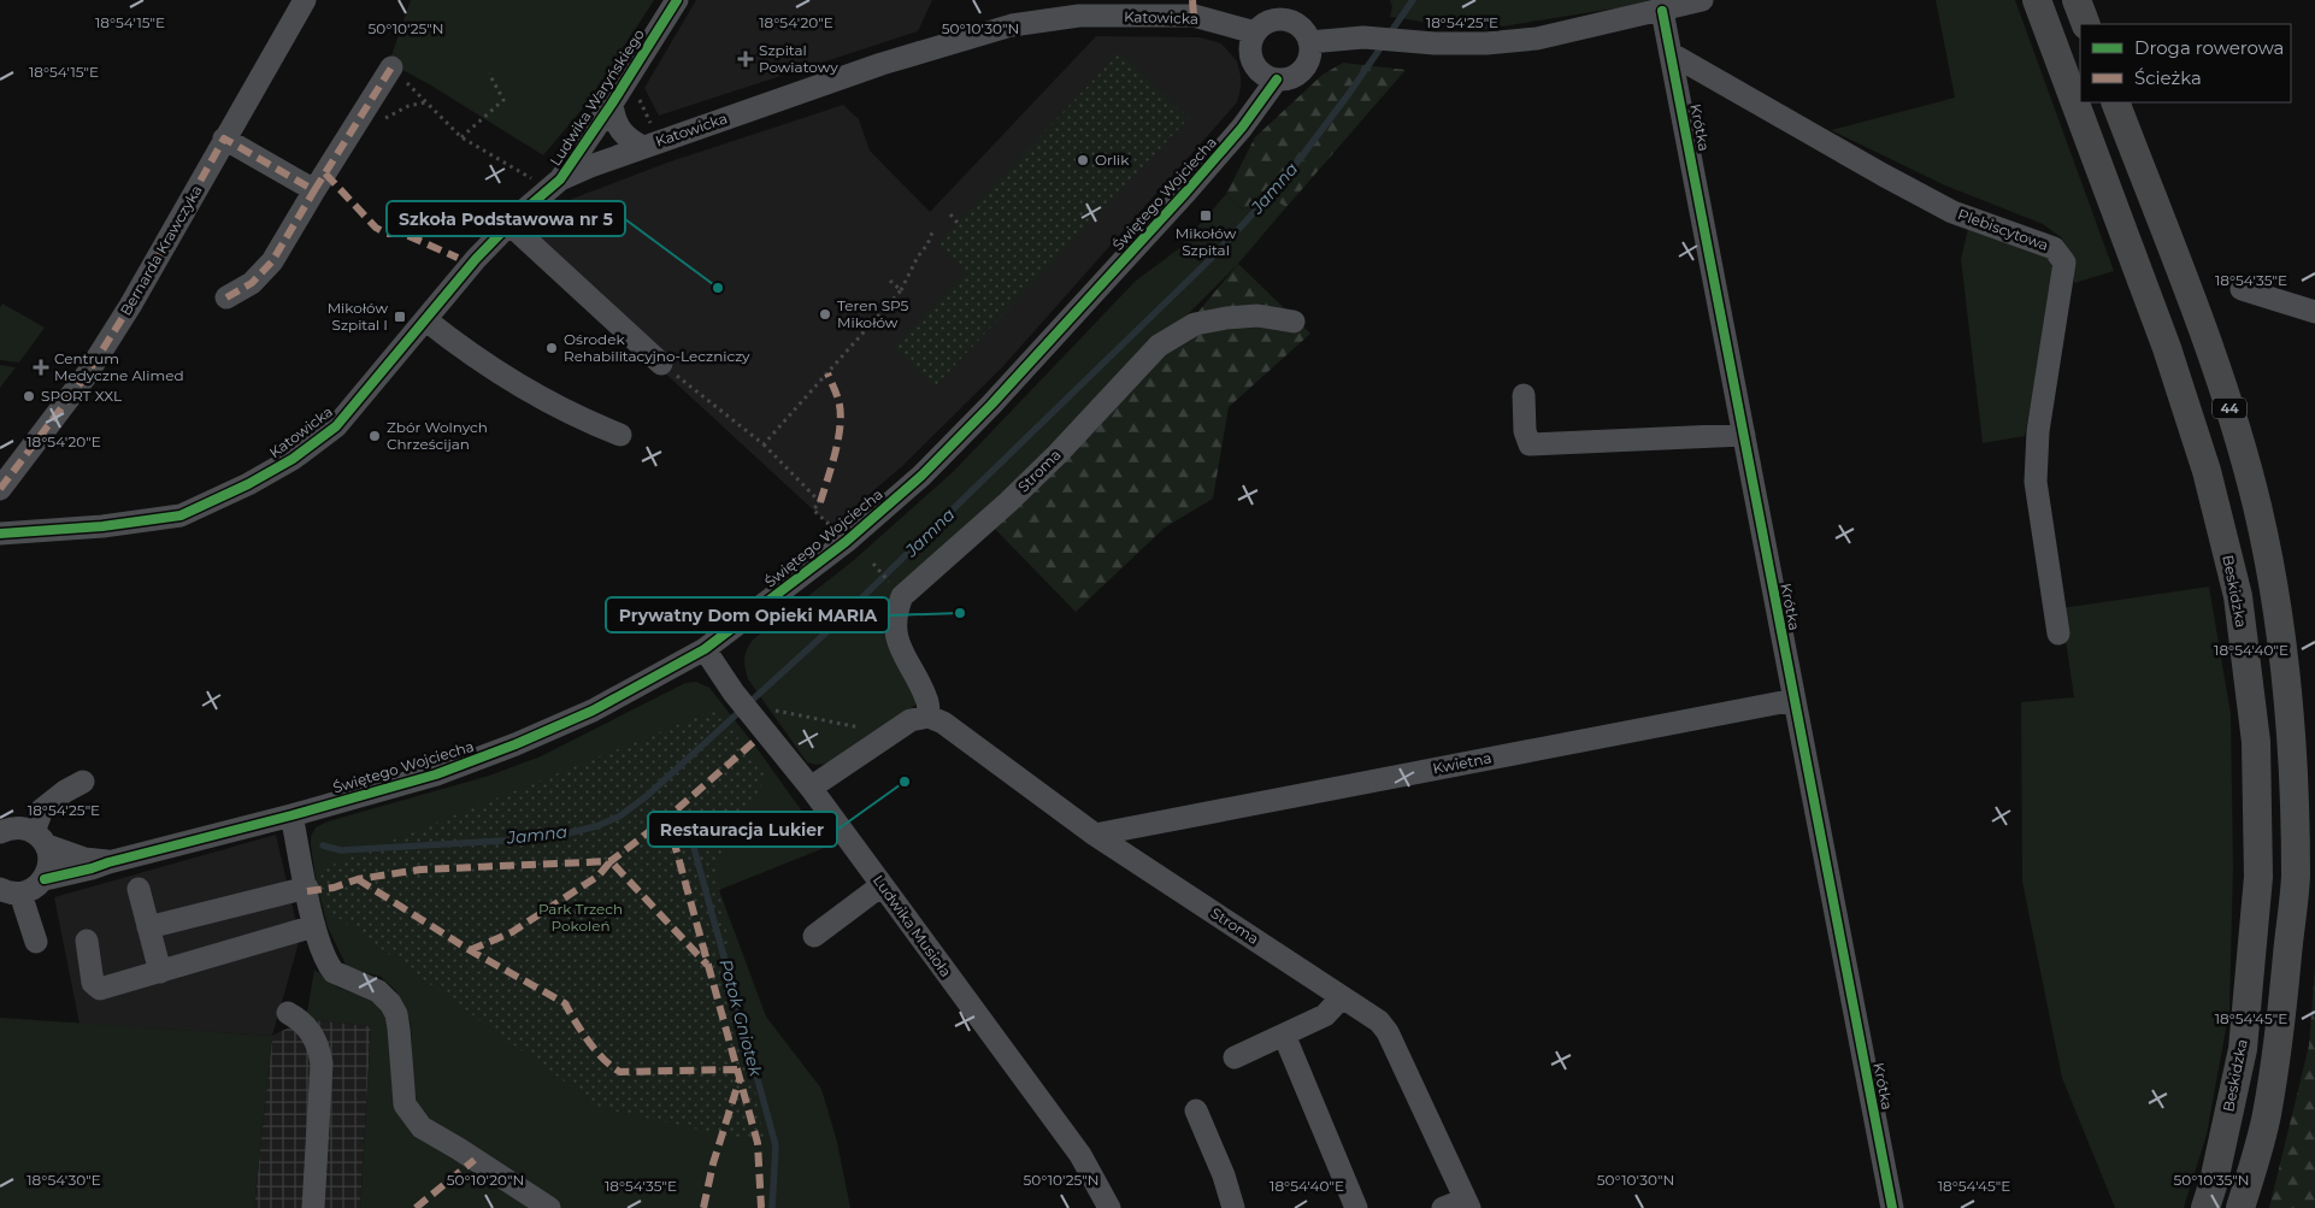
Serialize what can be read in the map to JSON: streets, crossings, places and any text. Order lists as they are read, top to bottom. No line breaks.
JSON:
{"streets":{"main road":["44","Beskidzka"],"street":["Katowicka","Ludwika Waryńskiego","Krótka","Świętego Wojciecha","Plebiscytowa","Bernarda Krawczyka","Stroma","Kwietna","Ludwika Musioła"]},"crossings":[["Katowicka","Ludwika Waryńskiego"],["Katowicka","Świętego Wojciecha"],["Krótka","Plebiscytowa"],["Krótka","Kwietna"],["Świętego Wojciecha","Ludwika Musioła"],["Stroma","Kwietna"]],"water":["Jamna","Potok Gniotek"],"parks":["Park Trzech Pokoleń"],"places":{"health":["Szpital Powiatowy","Centrum Medyczne Alimed"],"other":["Orlik","Szkoła Podstawowa nr 5","Teren SP5 Mikołów","Ośrodek Rehabilitacyjno-Leczniczy","SPORT XXL","Zbór Wolnych Chrześcijan","Prywatny Dom Opieki MARIA","Restauracja Lukier"],"transit":["Mikołów Szpital","Mikołów Szpital I"]},"legend":["Droga rowerowa","Ścieżka"],"coordinates":["18°54'15\"E","18°54'20\"E","18°54'25\"E","50°10'25\"N","50°10'30\"N","18°54'35\"E","18°54'40\"E","18°54'45\"E","18°54'30\"E","50°10'20\"N","50°10'35\"N"]}
